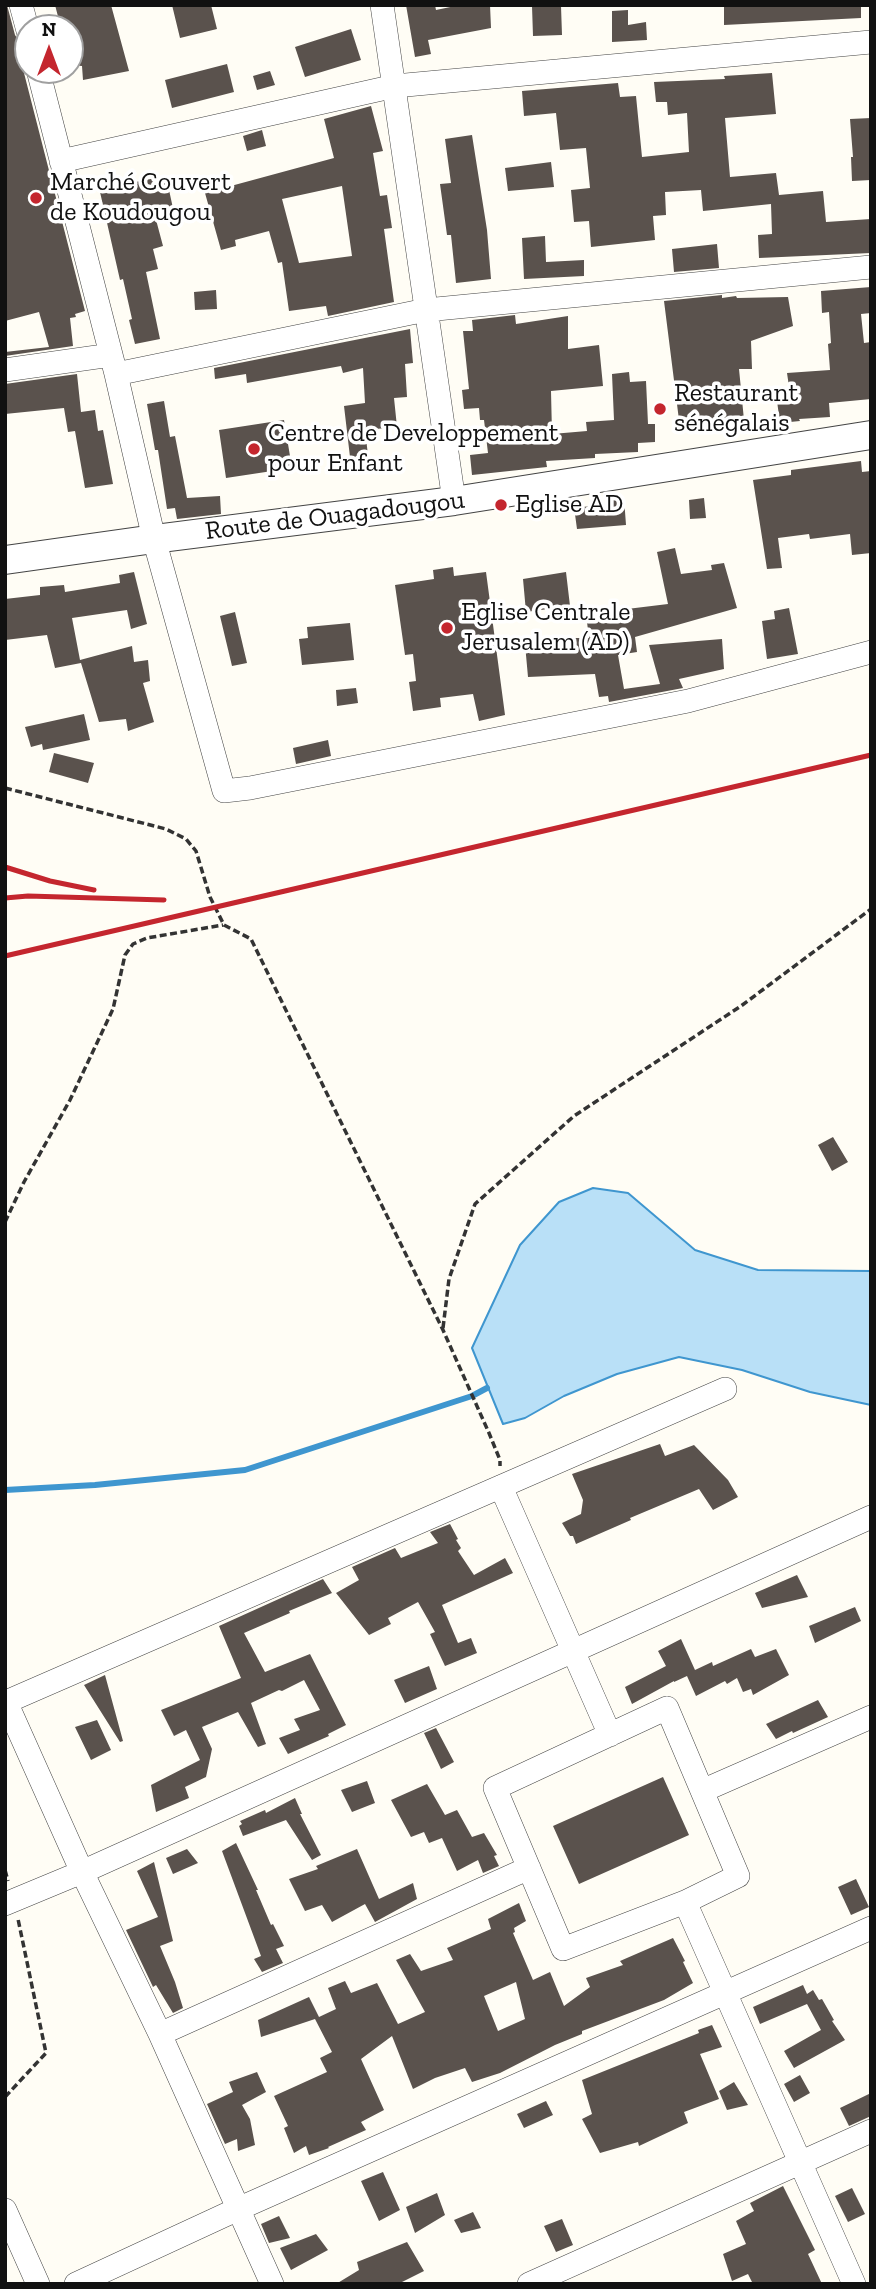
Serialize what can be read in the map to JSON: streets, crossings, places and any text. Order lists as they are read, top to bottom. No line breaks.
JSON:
{"streets":{"street":["Route de Ouagadougou"]},"places":["Marché Couvert de Koudougou","Restaurant sénégalais","Centre de Developpement pour Enfant","Eglise AD","Eglise Centrale Jerusalem (AD)"],"north":"top"}
